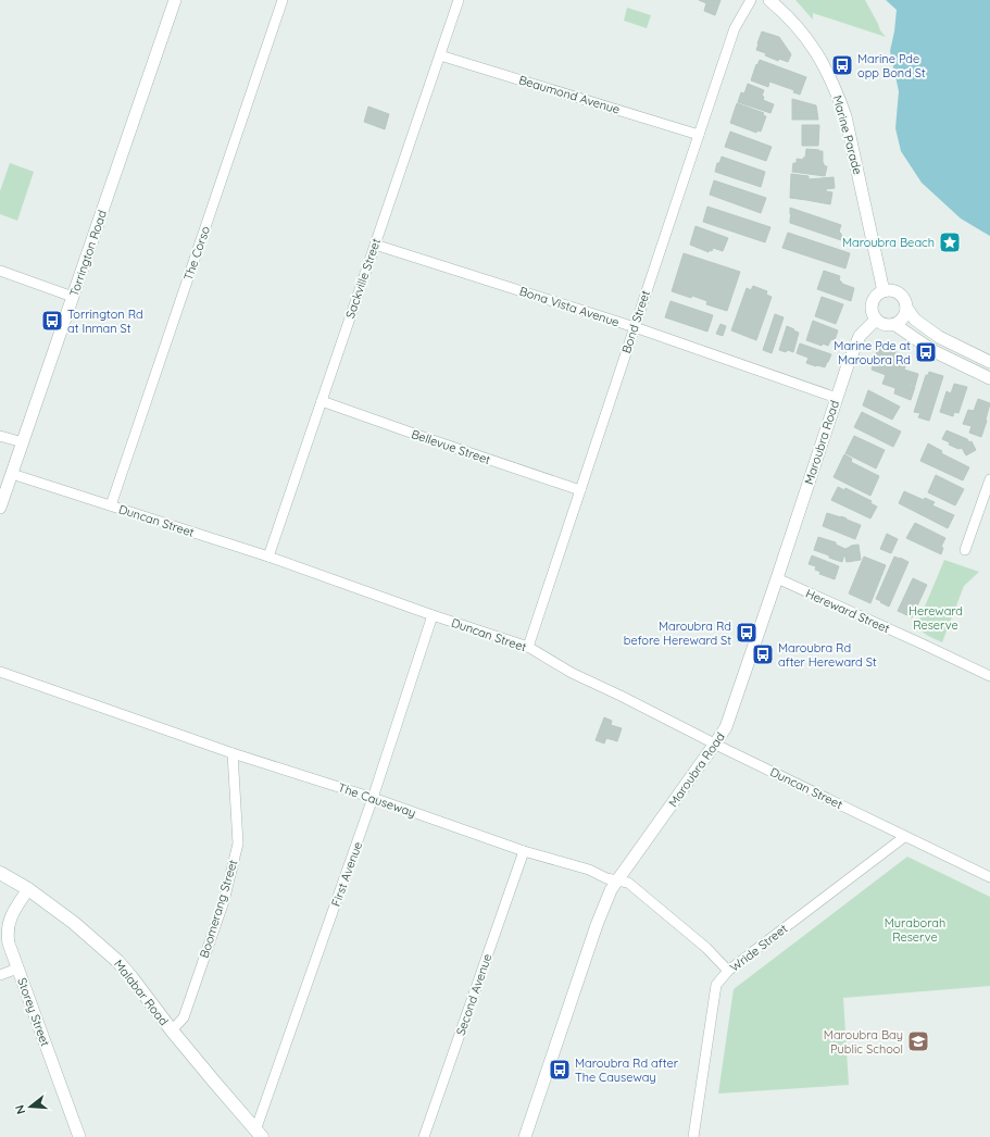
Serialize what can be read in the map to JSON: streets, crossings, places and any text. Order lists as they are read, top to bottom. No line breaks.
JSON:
{"streets":{"main road":["Malabar Road"],"street":["Beaumond Avenue","Marine Parade","Torrington Road","The Corso","Sackville Street","Bona Vista Avenue","Bond Street","Maroubra Road","Bellevue Street","Duncan Street","Hereward Street","The Causeway","First Avenue","Boomerang Street","Wride Street","Second Avenue","Storey Street"]},"crossings":[["Beaumond Avenue","Sackville Street"],["Beaumond Avenue","Bond Street"],["Marine Parade","Maroubra Road"],["Torrington Road","Duncan Street"],["The Corso","Duncan Street"],["Sackville Street","Bona Vista Avenue"],["Sackville Street","Bellevue Street"],["Sackville Street","Duncan Street"],["Bona Vista Avenue","Bond Street"],["Bona Vista Avenue","Maroubra Road"],["Bond Street","Bellevue Street"],["Bond Street","Duncan Street"],["Maroubra Road","Duncan Street"],["Maroubra Road","Hereward Street"],["Maroubra Road","The Causeway"],["Duncan Street","First Avenue"],["Duncan Street","Wride Street"],["The Causeway","First Avenue"],["The Causeway","Boomerang Street"],["The Causeway","Wride Street"],["The Causeway","Second Avenue"],["First Avenue","Malabar Road"],["Boomerang Street","Malabar Road"],["Malabar Road","Storey Street"]],"parks":["Hereward Reserve","Muraborah Reserve"],"places":{"bus stop":["Marine Pde opp Bond St","Torrington Rd at Inman St","Marine Pde at Maroubra Rd","Maroubra Rd before Hereward St","Maroubra Rd after Hereward St","Maroubra Rd after The Causeway"],"place":["Maroubra Beach"],"school or university":["Maroubra Bay Public School"]},"north":"left"}
